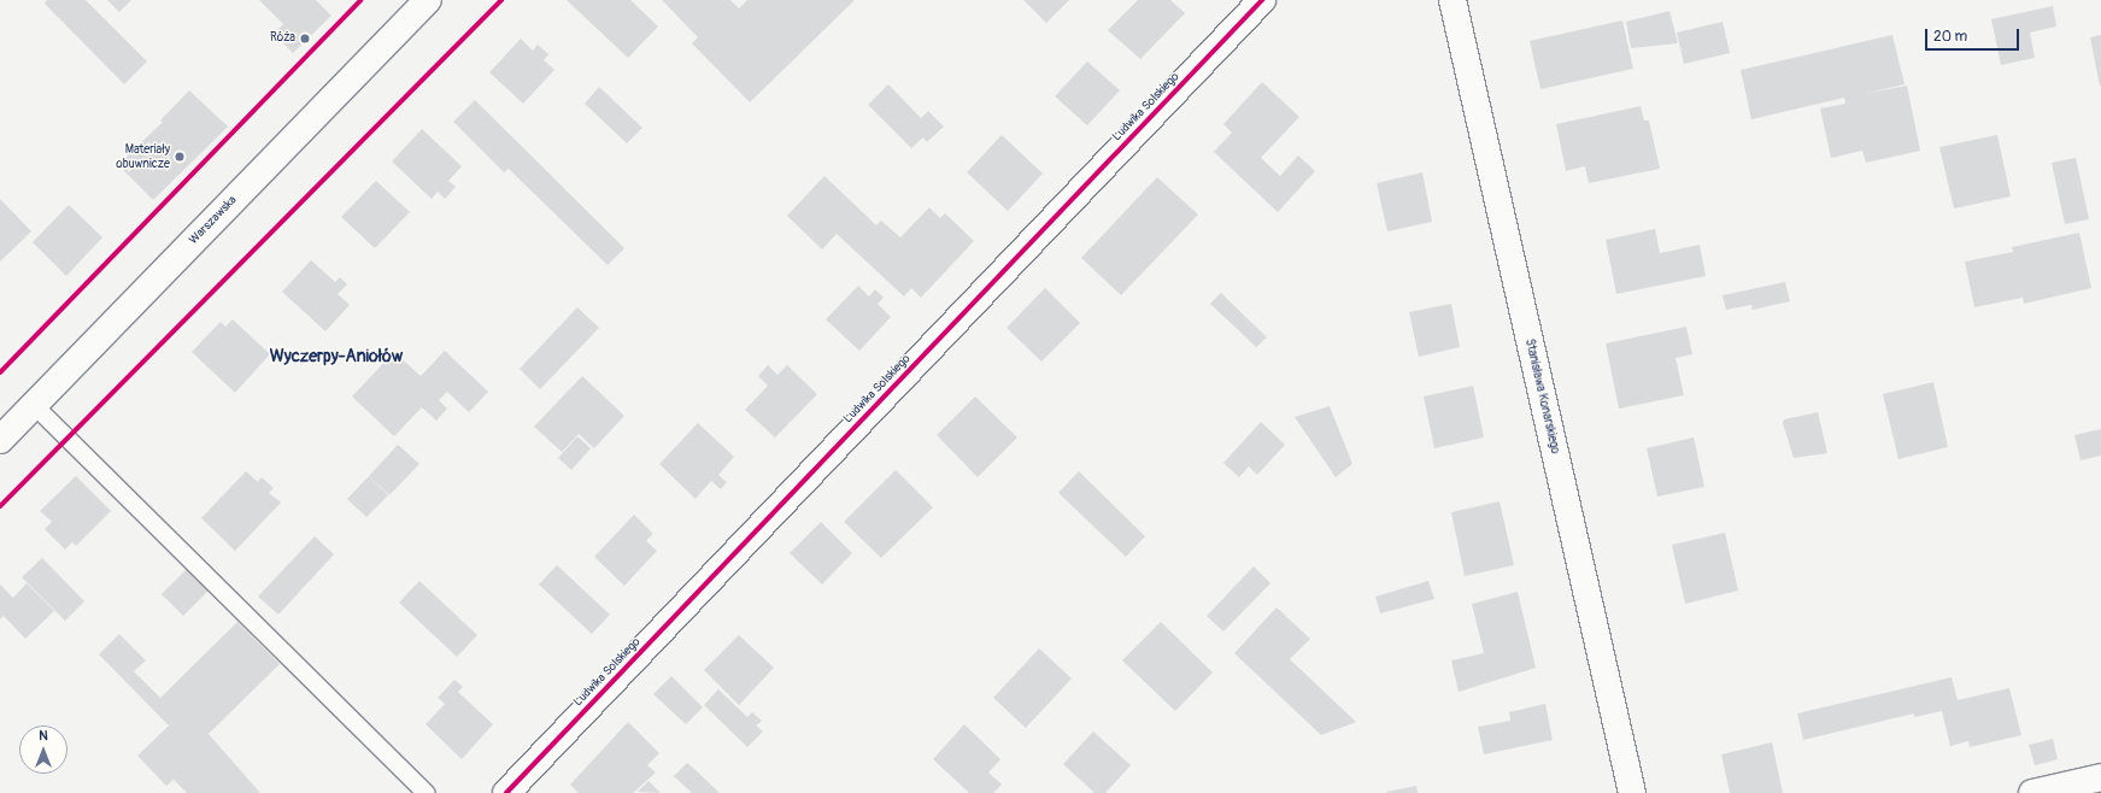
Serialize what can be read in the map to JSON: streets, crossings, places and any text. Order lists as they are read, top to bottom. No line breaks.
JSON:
{"streets":{"street":["Ludwika Solskiego","Warszawska","Stanisława Konarskiego"]},"districts":["Wyczerpy-Aniołów"],"places":["Róża","Materiały obuwnicze"],"scale_bar":"20 m","north":"top"}
